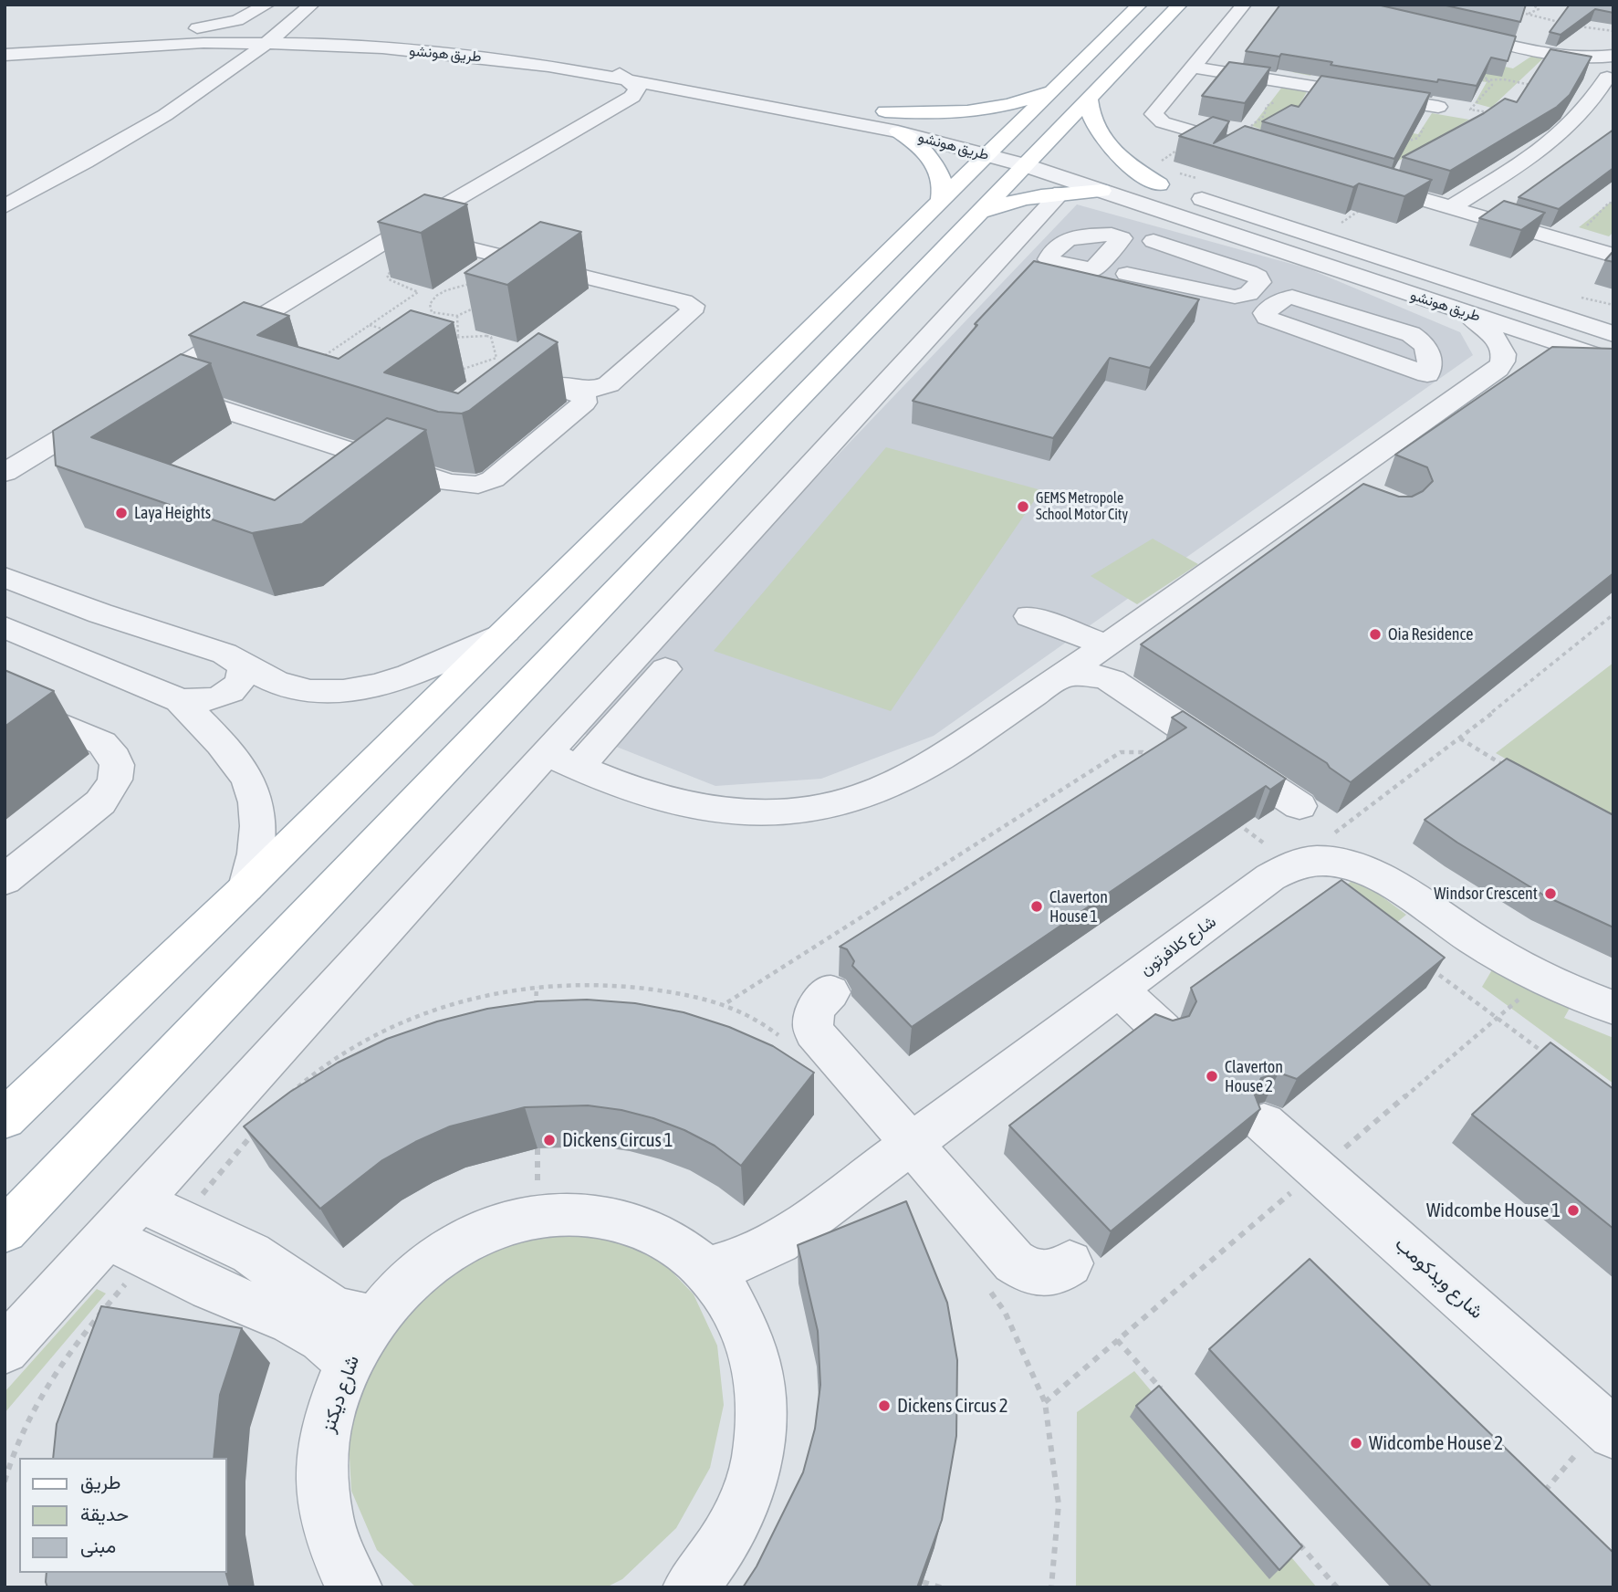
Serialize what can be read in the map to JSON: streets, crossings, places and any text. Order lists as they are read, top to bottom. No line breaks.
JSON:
{"streets":{"street":["طريق هونشو","شارع كلافرتون","شارع ويدكومب","شارع ديكنز"]},"crossings":[["شارع كلافرتون","شارع ديكنز"]],"places":["GEMS Metropole School Motor City","Laya Heights","Oia Residence","Windsor Crescent","Claverton House 1","Claverton House 2","Dickens Circus 1","Widcombe House 1","Dickens Circus 2","Widcombe House 2"],"legend":["طريق","حديقة","مبنى"]}
